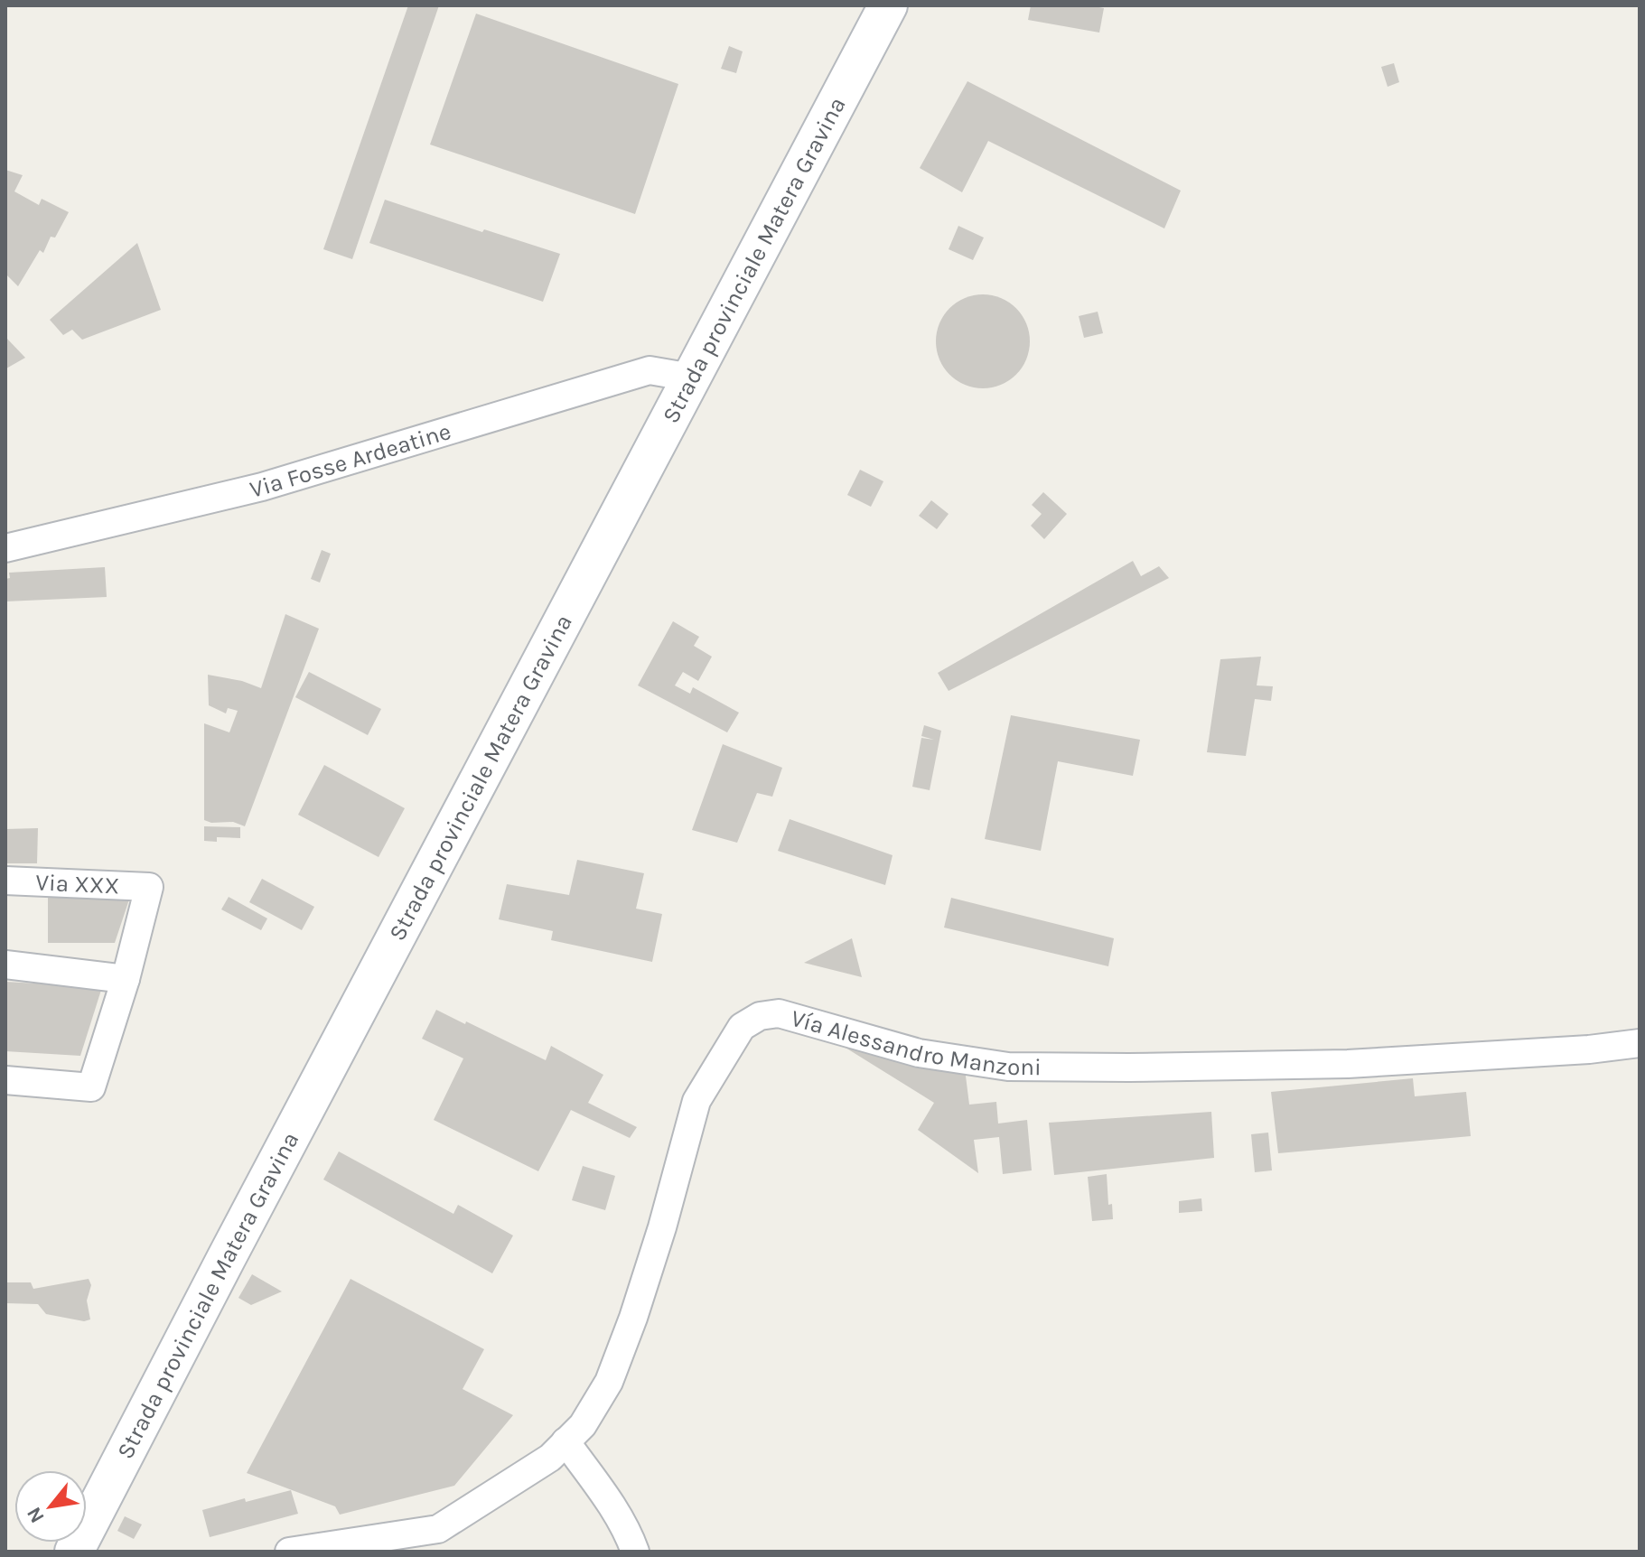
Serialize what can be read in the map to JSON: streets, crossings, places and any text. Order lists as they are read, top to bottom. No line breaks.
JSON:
{"streets":{"main road":["Strada provinciale Matera Gravina"],"street":["Via Fosse Ardeatine","Via XXX","Vía Alessandro Manzoni"]},"crossings":[["Strada provinciale Matera Gravina","Via Fosse Ardeatine"]],"north":"bottom left"}
